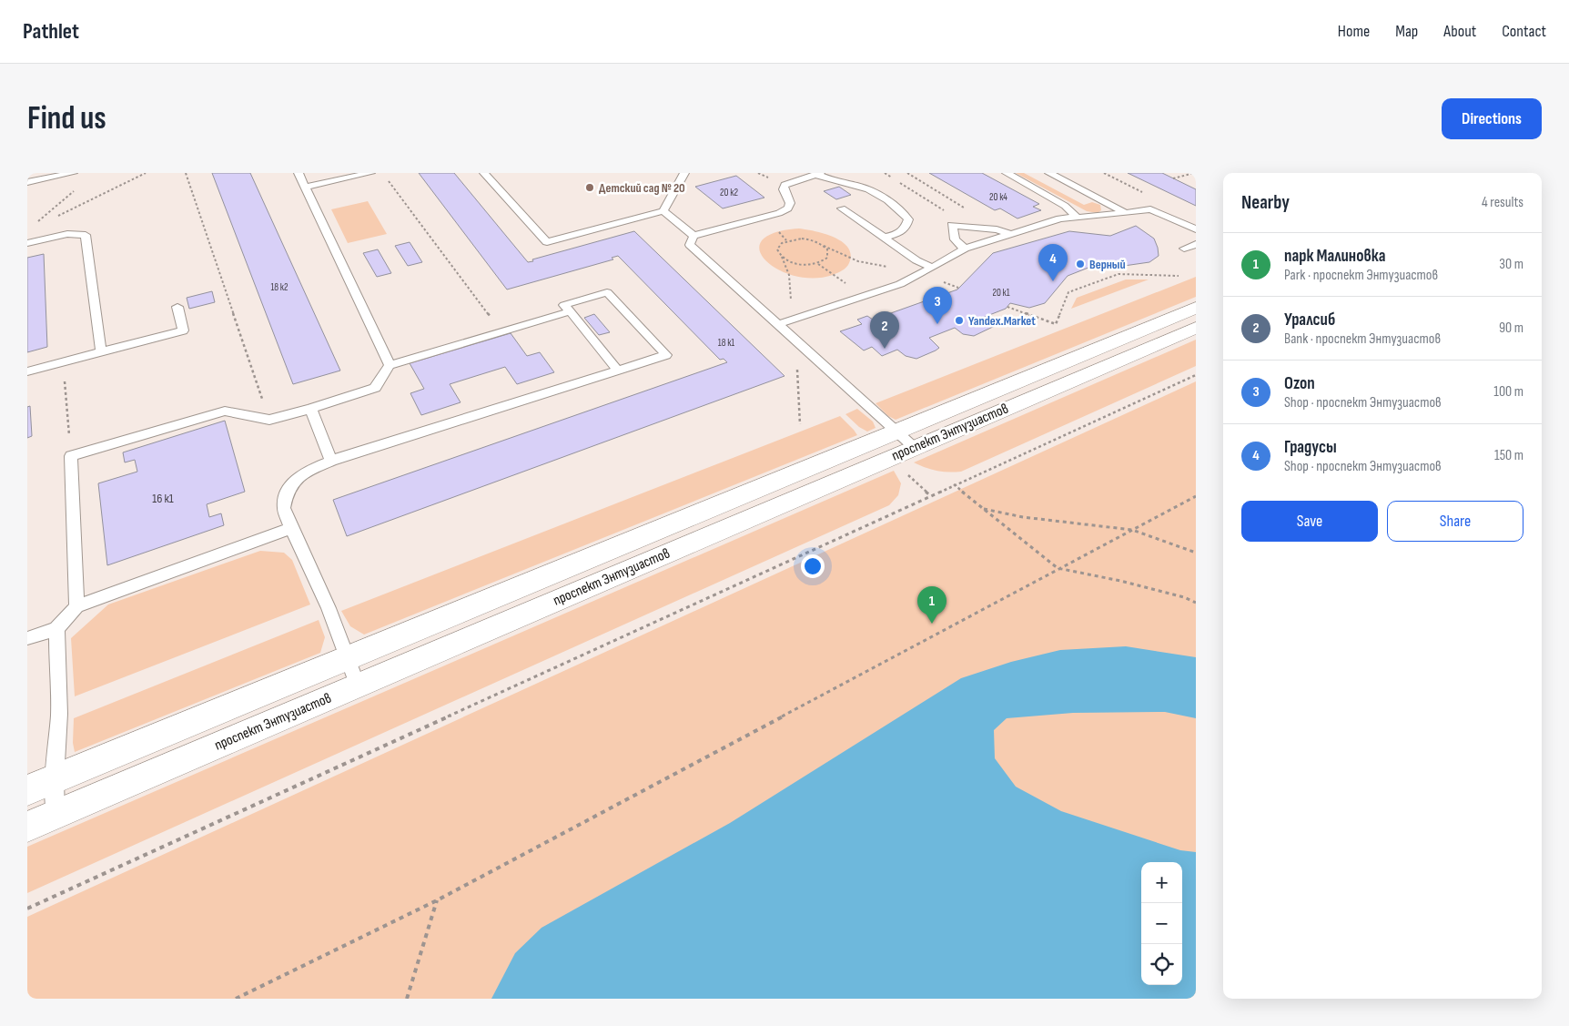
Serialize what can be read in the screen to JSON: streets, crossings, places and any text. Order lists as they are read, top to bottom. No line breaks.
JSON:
{"streets":{"street":["проспект Энтузиастов"]},"places":["Детский сад № 20","Верный","Yandex.Market"],"house_numbers":["20 к2","20 к4","18 к2","20 к1","18 к1","16 к1"],"page":{"header":"Pathlet","nav":["Home","Map","About","Contact"],"buttons":["Directions",["Save","Share"]],"title":"Find us","heading":["Nearby","4 results"],"list":[{"mark":"1","name":"парк Малиновка","note":"Park · проспект Энтузиастов","value":"30 m"},{"mark":"2","name":"Уралсиб","note":"Bank · проспект Энтузиастов","value":"90 m"},{"mark":"3","name":"Ozon","note":"Shop · проспект Энтузиастов","value":"100 m"},{"mark":"4","name":"Градусы","note":"Shop · проспект Энтузиастов","value":"150 m"}],"pins":["4","3","2","1"],"map_buttons":["+","−"]}}
